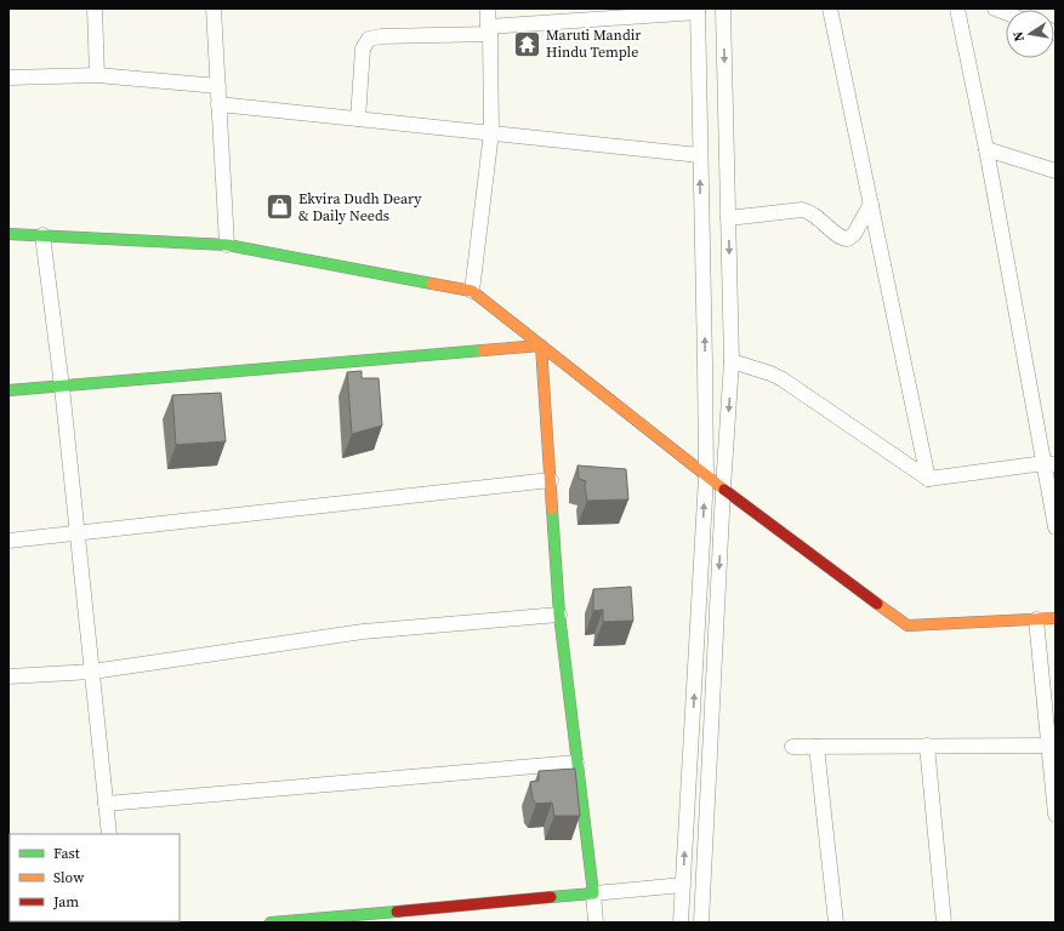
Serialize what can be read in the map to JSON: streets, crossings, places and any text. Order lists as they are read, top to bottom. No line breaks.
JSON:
{"places":{"temple":["Maruti Mandir Hindu Temple"],"shop":["Ekvira Dudh Deary & Daily Needs"]},"legend":["Fast","Slow","Jam"],"north":"left"}
